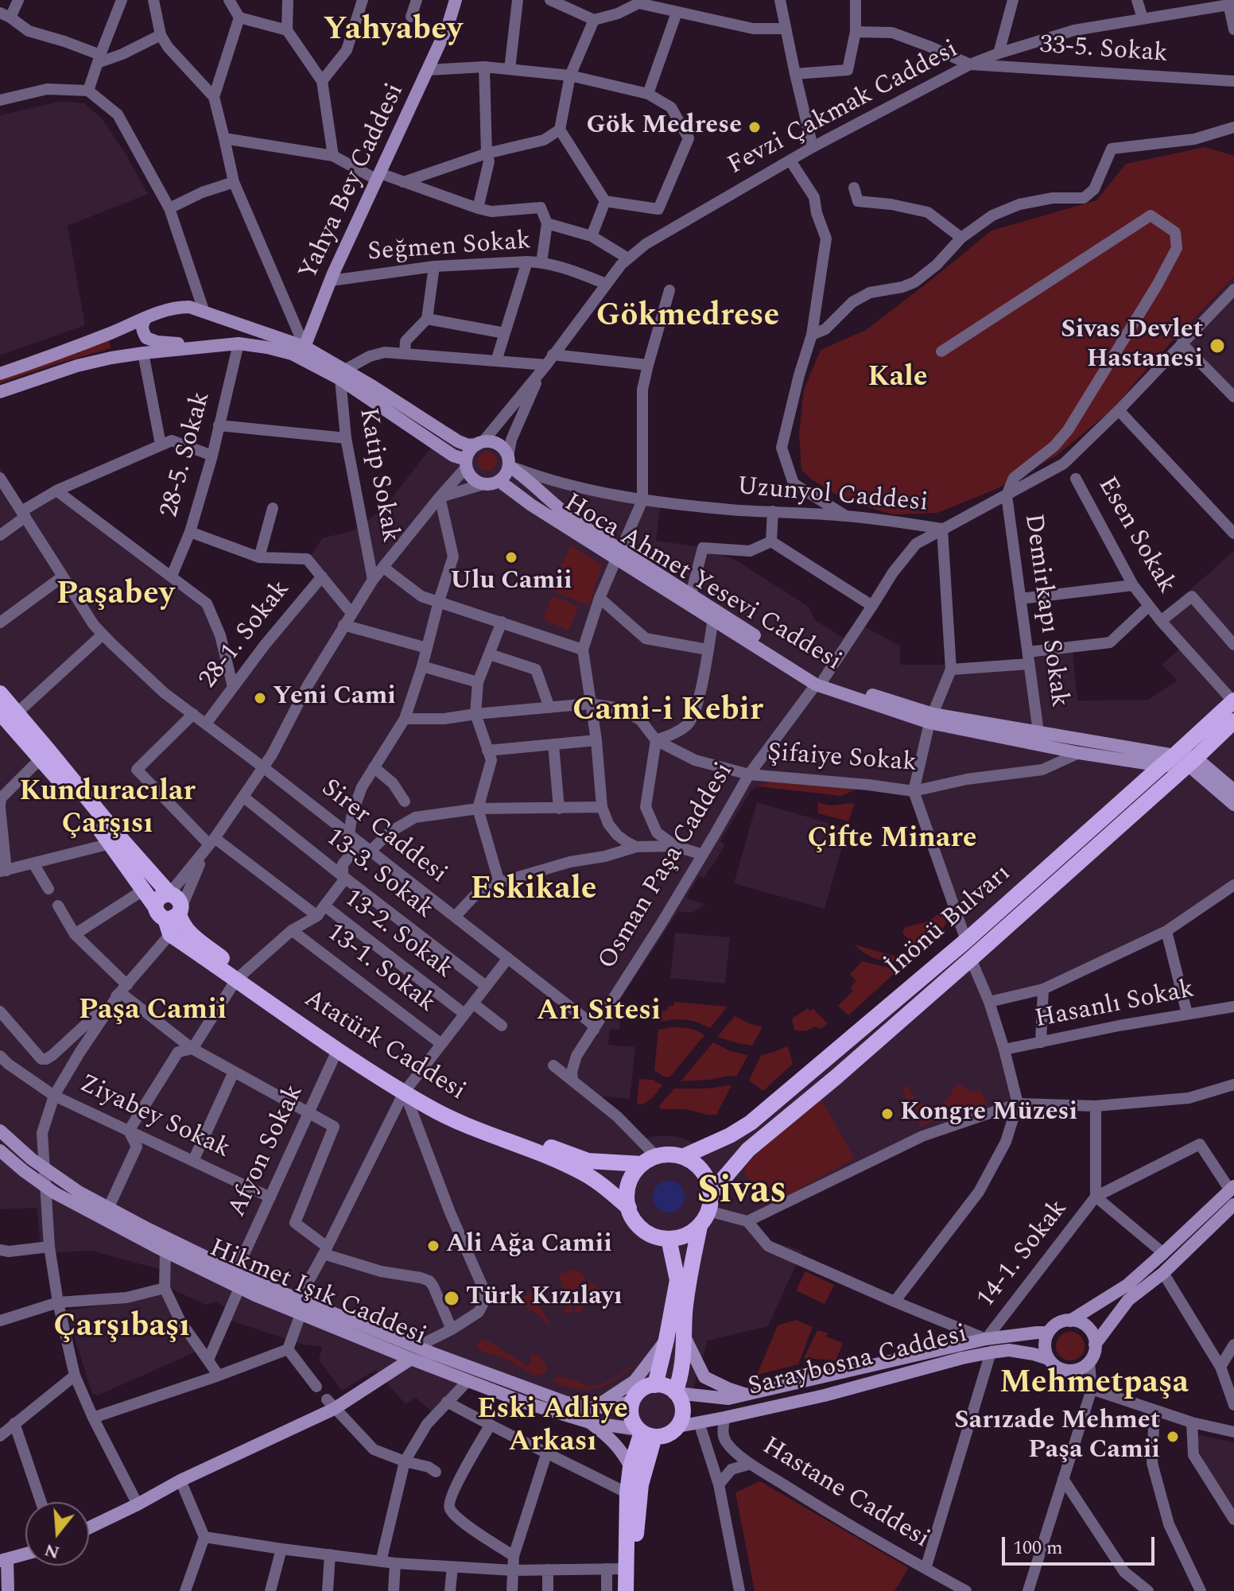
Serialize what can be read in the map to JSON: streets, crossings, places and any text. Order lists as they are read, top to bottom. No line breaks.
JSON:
{"streets":{"main road":["İnönü Bulvarı","Atatürk Caddesi"],"street":["33-5. Sokak","Fevzi Çakmak Caddesi","Yahya Bey Caddesi","Seğmen Sokak","28-5. Sokak","Katip Sokak","Uzunyol Caddesi","Esen Sokak","Hoca Ahmet Yesevi Caddesi","Demirkapı Sokak","28-1. Sokak","Şifaiye Sokak","Sirer Caddesi","Osman Paşa Caddesi","13-3. Sokak","13-2. Sokak","13-1. Sokak","Hasanlı Sokak","Ziyabey Sokak","Afyon Sokak","14-1. Sokak","Hikmet Işık Caddesi","Saraybosna Caddesi","Hastane Caddesi"]},"crossings":[["33-5. Sokak","Fevzi Çakmak Caddesi"],["Fevzi Çakmak Caddesi","Seğmen Sokak"],["Fevzi Çakmak Caddesi","Uzunyol Caddesi"],["Fevzi Çakmak Caddesi","Hoca Ahmet Yesevi Caddesi"],["Yahya Bey Caddesi","Seğmen Sokak"],["Uzunyol Caddesi","Hoca Ahmet Yesevi Caddesi"],["Uzunyol Caddesi","Demirkapı Sokak"],["Uzunyol Caddesi","Osman Paşa Caddesi"],["Esen Sokak","İnönü Bulvarı"],["Hoca Ahmet Yesevi Caddesi","Demirkapı Sokak"],["Hoca Ahmet Yesevi Caddesi","Şifaiye Sokak"],["Hoca Ahmet Yesevi Caddesi","Osman Paşa Caddesi"],["Hoca Ahmet Yesevi Caddesi","İnönü Bulvarı"],["28-1. Sokak","Sirer Caddesi"],["Şifaiye Sokak","Osman Paşa Caddesi"],["Sirer Caddesi","Osman Paşa Caddesi"],["Sirer Caddesi","13-2. Sokak"],["İnönü Bulvarı","Atatürk Caddesi"],["Atatürk Caddesi","Afyon Sokak"],["Ziyabey Sokak","Afyon Sokak"],["Afyon Sokak","Hikmet Işık Caddesi"],["14-1. Sokak","Saraybosna Caddesi"],["Hikmet Işık Caddesi","Saraybosna Caddesi"],["Saraybosna Caddesi","Hastane Caddesi"]],"districts":["Yahyabey","Gökmedrese","Kale","Paşabey","Cami-i Kebir","Kunduracılar Çarşısı","Çifte Minare","Eskikale","Paşa Camii","Arı Sitesi","Sivas","Çarşıbaşı","Mehmetpaşa","Eski Adliye Arkası"],"places":["Gök Medrese","Sivas Devlet Hastanesi","Ulu Camii","Yeni Cami","Kongre Müzesi","Ali Ağa Camii","Türk Kızılayı","Sarızade Mehmet Paşa Camii"],"scale_bar":"100 m","north":"bottom"}
